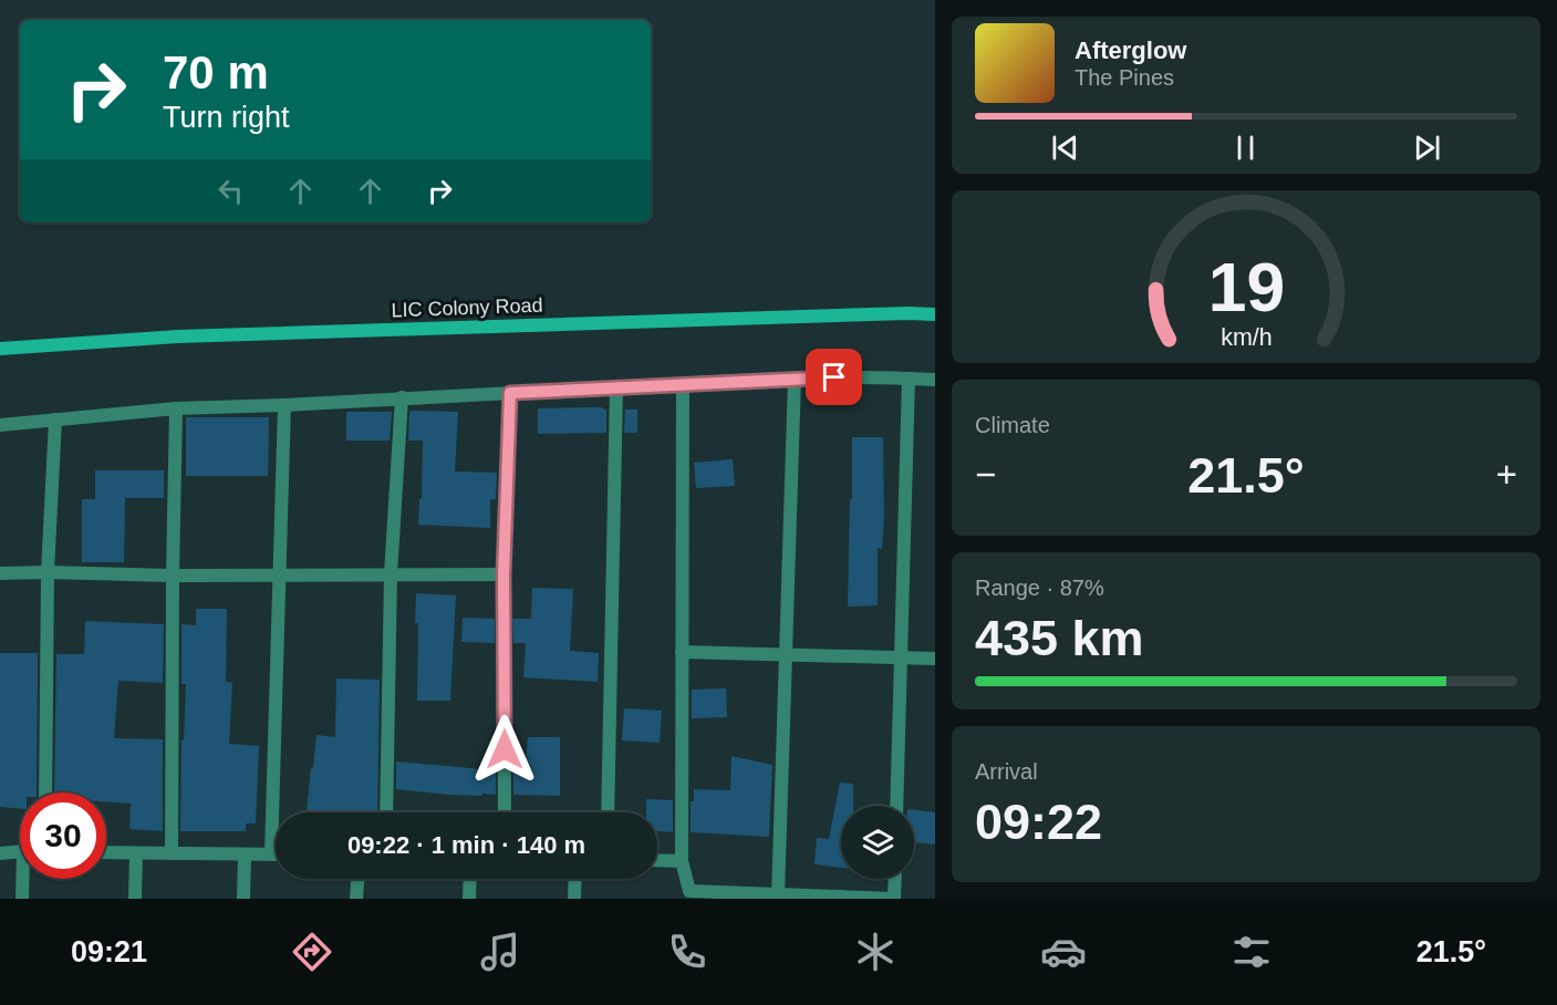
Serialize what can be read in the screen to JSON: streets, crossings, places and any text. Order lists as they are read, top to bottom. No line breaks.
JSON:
{"streets":{"main road":["LIC Colony Road"]},"page":{"turn":["70 m","Turn right"],"song":["Afterglow","The Pines"],"tile":["Climate",["Range · 87%","435 km"],["Arrival","09:22"]],"heat":["−","21.5°","+"],"limit":"30","trip":"09:22 · 1 min · 140 m","tabs":["09:21","21.5°"],"gauge":["19","km/h"]}}
